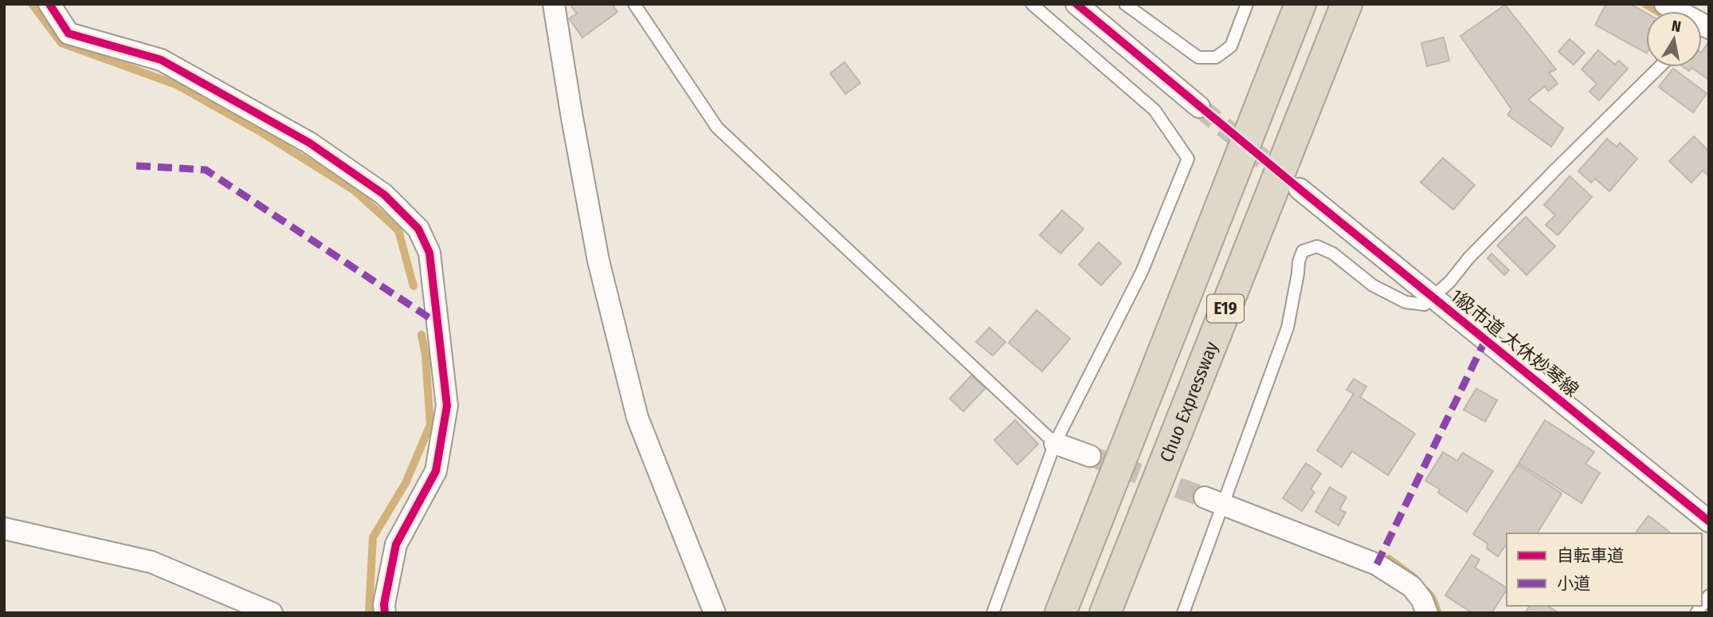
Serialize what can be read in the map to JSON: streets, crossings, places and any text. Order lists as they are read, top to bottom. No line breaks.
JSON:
{"streets":{"highway":["E19","Chuo Expressway"],"street":["1級市道 大休妙琴線"]},"legend":["自転車道","小道"],"north":"top"}
